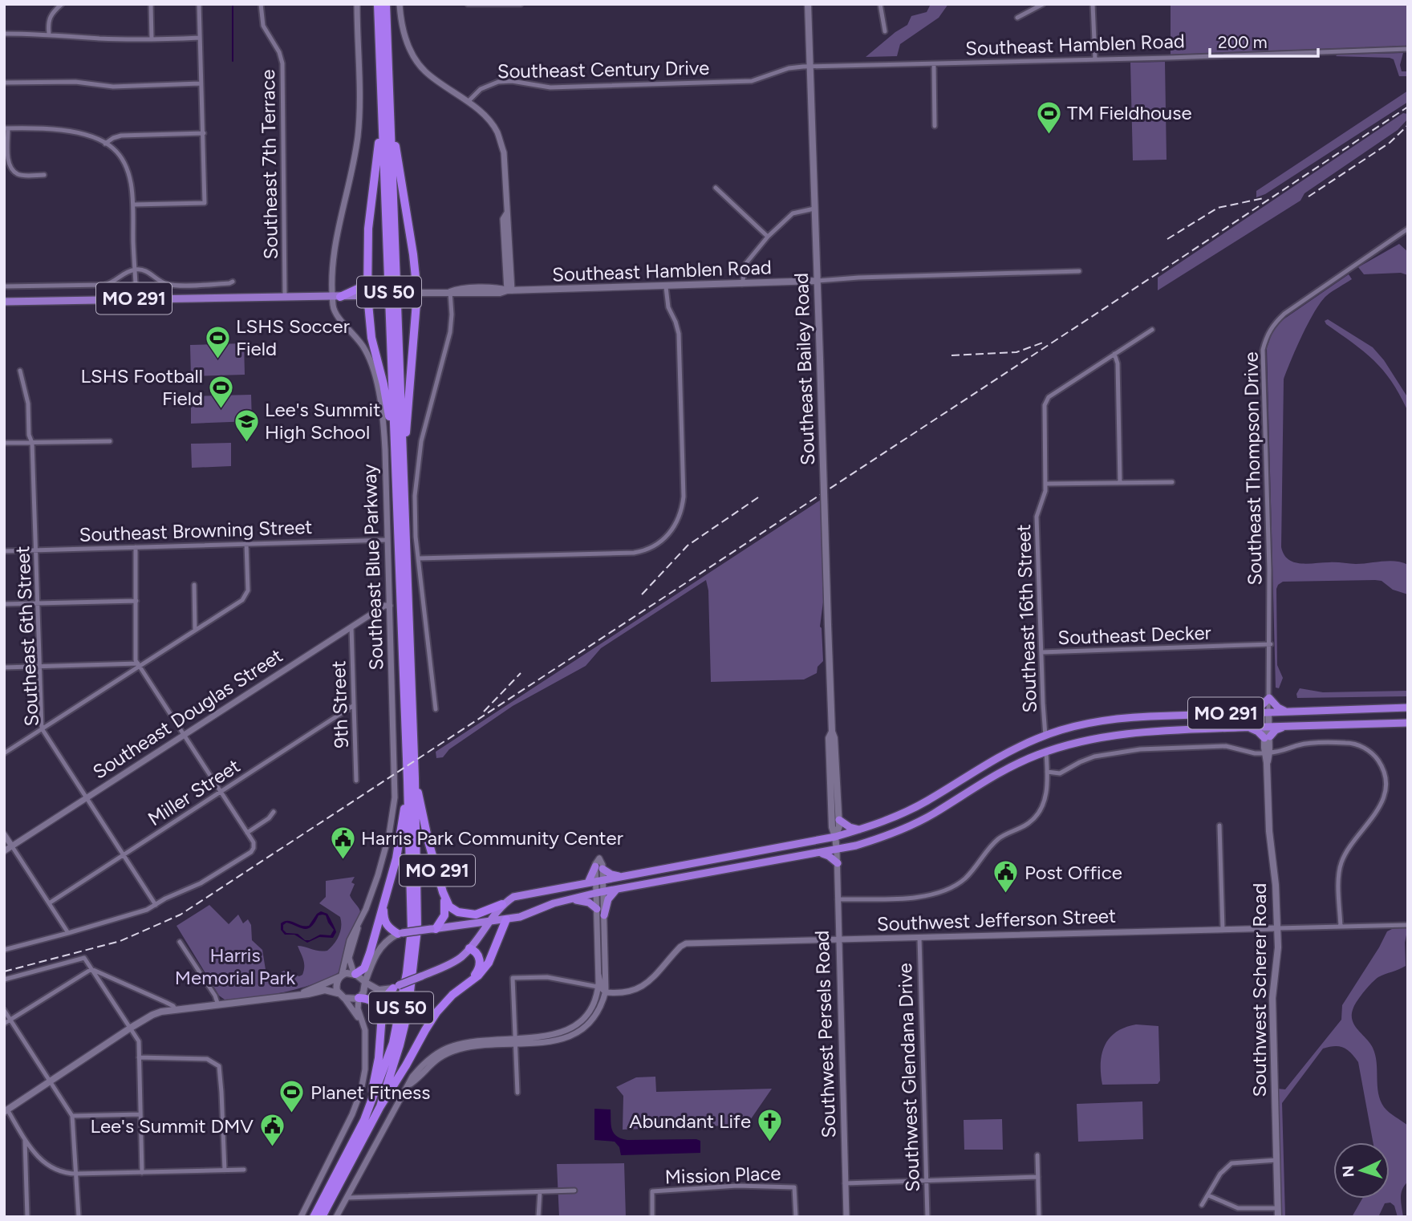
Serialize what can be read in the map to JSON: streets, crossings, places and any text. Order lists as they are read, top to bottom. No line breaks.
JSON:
{"streets":{"highway":["US 50","MO 291"],"main road":["Southeast Hamblen Road","Southeast Bailey Road","Southwest Scherer Road"],"street":["Southeast Century Drive","Southeast 7th Terrace","Southeast Thompson Drive","Southeast Browning Street","Southeast Blue Parkway","Southeast 16th Street","Southeast Decker","Southeast 6th Street","9th Street","Southeast Douglas Street","Miller Street","Southwest Jefferson Street","Southwest Persels Road","Southwest Glendana Drive","Mission Place"]},"crossings":[["Southeast Hamblen Road","Southeast Century Drive"],["Southeast Hamblen Road","Southeast Bailey Road"],["Southeast Century Drive","Southeast Bailey Road"],["Southeast 7th Terrace","MO 291"],["US 50","MO 291"],["MO 291","Southeast Bailey Road"],["MO 291","Southeast Thompson Drive"],["MO 291","Southeast Blue Parkway"],["MO 291","Southeast 16th Street"],["MO 291","Southwest Scherer Road"],["MO 291","Southwest Persels Road"],["Southeast Bailey Road","Southwest Persels Road"],["Southeast Thompson Drive","Southeast Decker"],["Southeast Thompson Drive","Southwest Scherer Road"],["Southeast Browning Street","Southeast Blue Parkway"],["Southeast Browning Street","Southeast 6th Street"],["Southeast Blue Parkway","Southeast Douglas Street"],["Southeast 16th Street","Southeast Decker"],["Southeast 6th Street","Southeast Douglas Street"],["Southeast 6th Street","Miller Street"],["9th Street","Southeast Douglas Street"],["9th Street","Miller Street"],["Southwest Jefferson Street","Southwest Scherer Road"],["Southwest Jefferson Street","Southwest Persels Road"],["Southwest Jefferson Street","Southwest Glendana Drive"]],"parks":["Harris Memorial Park"],"places":{"sports":["TM Fieldhouse","LSHS Soccer Field","LSHS Football Field","Planet Fitness"],"school or university":["Lee's Summit High School"],"public building":["Harris Park Community Center","Post Office","Lee's Summit DMV"],"church":["Abundant Life"]},"scale_bar":"200 m","north":"left"}
